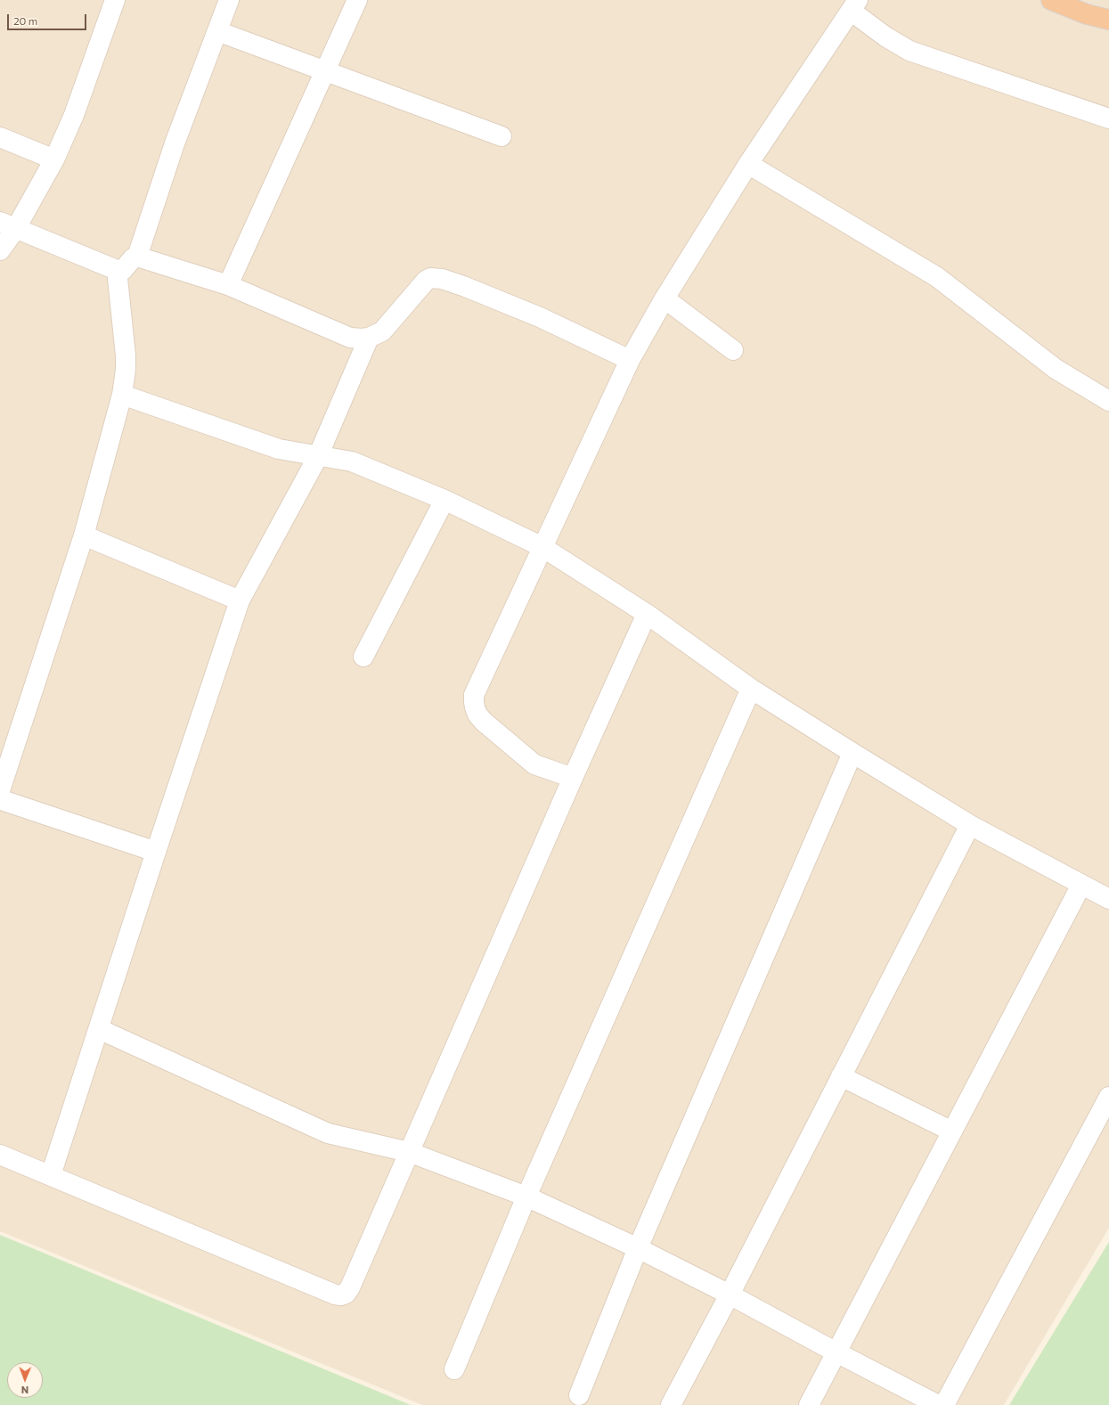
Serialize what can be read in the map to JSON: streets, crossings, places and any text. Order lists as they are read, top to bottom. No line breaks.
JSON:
{"scale_bar":"20 m","north":"bottom"}
